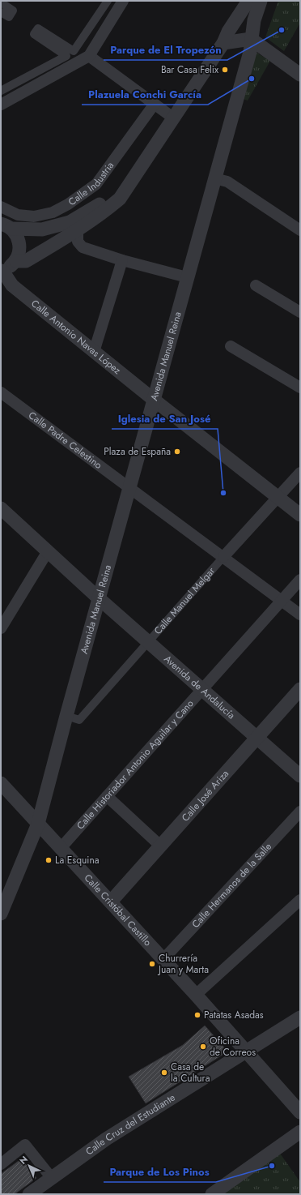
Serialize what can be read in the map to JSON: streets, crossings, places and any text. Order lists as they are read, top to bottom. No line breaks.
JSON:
{"streets":{"street":["Calle Industria","Calle Antonio Navas López","Avenida Manuel Reina","Calle Padre Celestino","Calle Manuel Melgar","Avenida de Andalucía","Calle Historiador Antonio Aguilar y Cano","Calle José Ariza","Calle Hermanos de la Salle","Calle Cristóbal Castillo","Calle Cruz del Estudiante"]},"crossings":[["Calle Antonio Navas López","Avenida Manuel Reina"],["Calle Antonio Navas López","Calle Manuel Melgar"],["Avenida Manuel Reina","Calle Padre Celestino"],["Avenida Manuel Reina","Calle Manuel Melgar"],["Avenida Manuel Reina","Avenida de Andalucía"],["Avenida Manuel Reina","Calle Cristóbal Castillo"],["Calle Manuel Melgar","Avenida de Andalucía"],["Avenida de Andalucía","Calle Historiador Antonio Aguilar y Cano"],["Avenida de Andalucía","Calle José Ariza"],["Calle Historiador Antonio Aguilar y Cano","Calle Cristóbal Castillo"],["Calle José Ariza","Calle Cristóbal Castillo"],["Calle Hermanos de la Salle","Calle Cristóbal Castillo"],["Calle Cristóbal Castillo","Calle Cruz del Estudiante"]],"places":["Parque de El Tropezón","Bar Casa Felix","Plazuela Conchi García","Plaza de España","Iglesia de San José","La Esquina","Churrería Juan y Marta","Patatas Asadas","Oficina de Correos","Casa de la Cultura","Parque de Los Pinos"],"north":"top left"}
